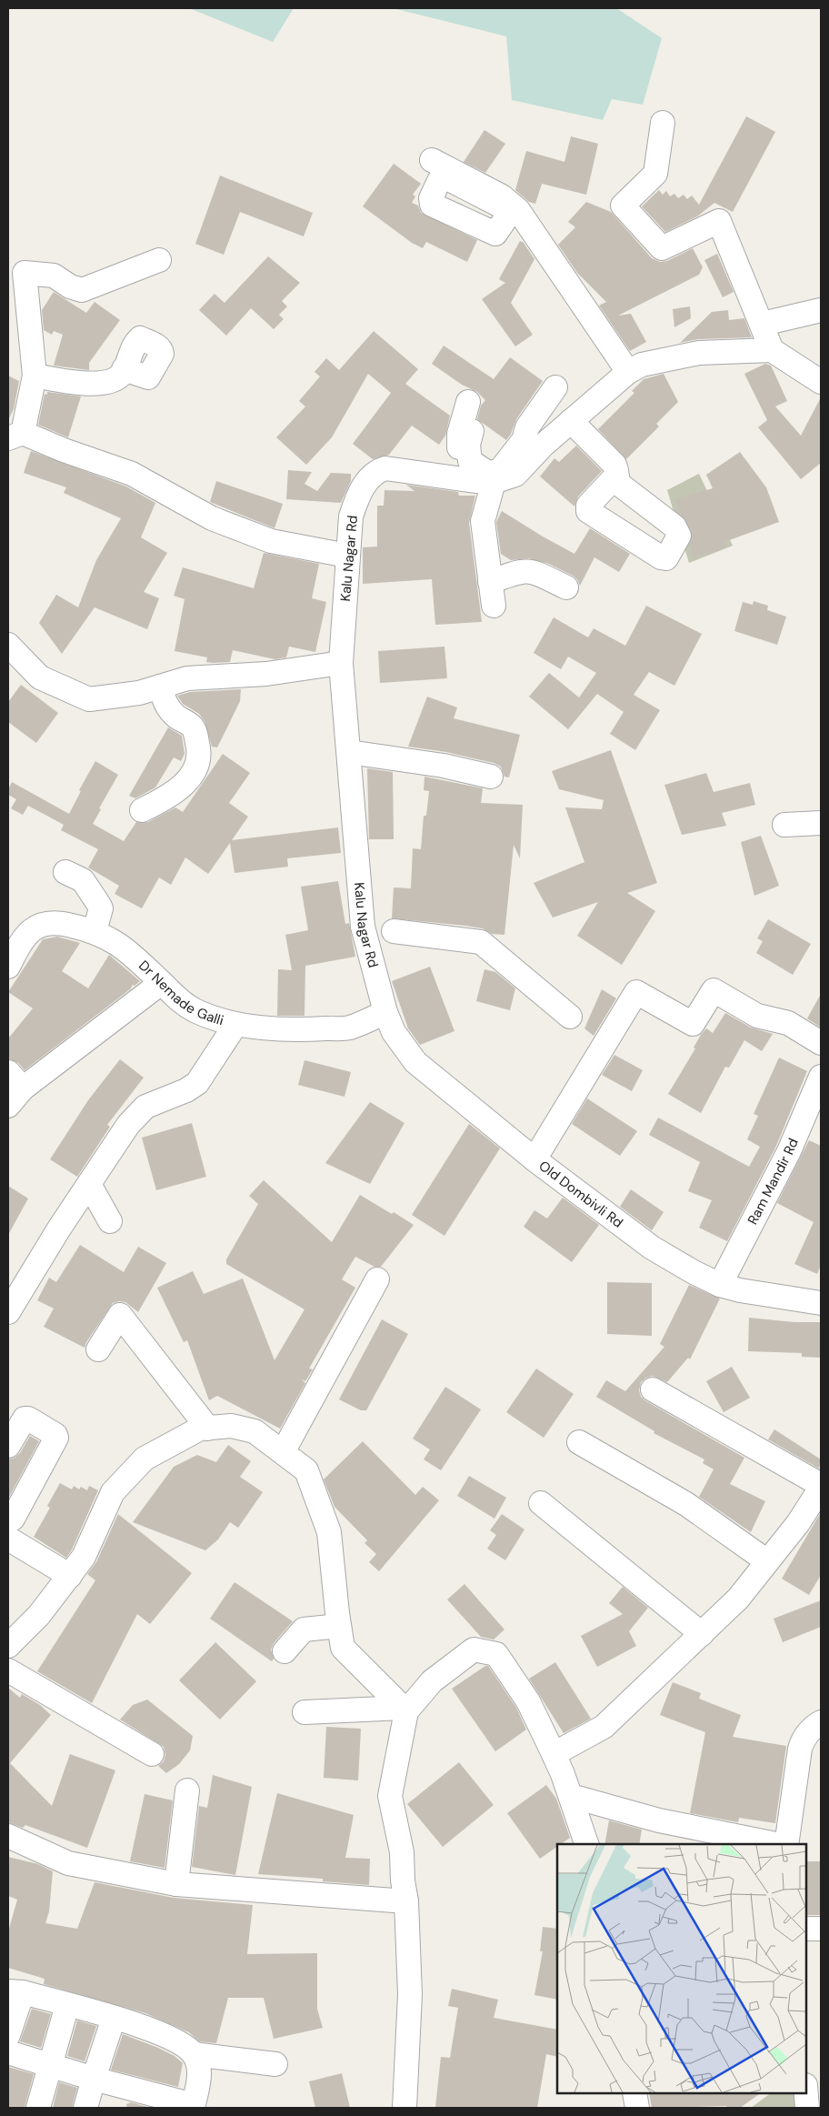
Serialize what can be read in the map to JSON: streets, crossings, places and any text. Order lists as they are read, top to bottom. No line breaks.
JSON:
{"streets":{"street":["Kalu Nagar Rd","Dr Nemade Galli","Ram Mandir Rd","Old Dombivli Rd"]},"crossings":[["Kalu Nagar Rd","Dr Nemade Galli"],["Kalu Nagar Rd","Old Dombivli Rd"],["Dr Nemade Galli","Old Dombivli Rd"],["Ram Mandir Rd","Old Dombivli Rd"]]}
